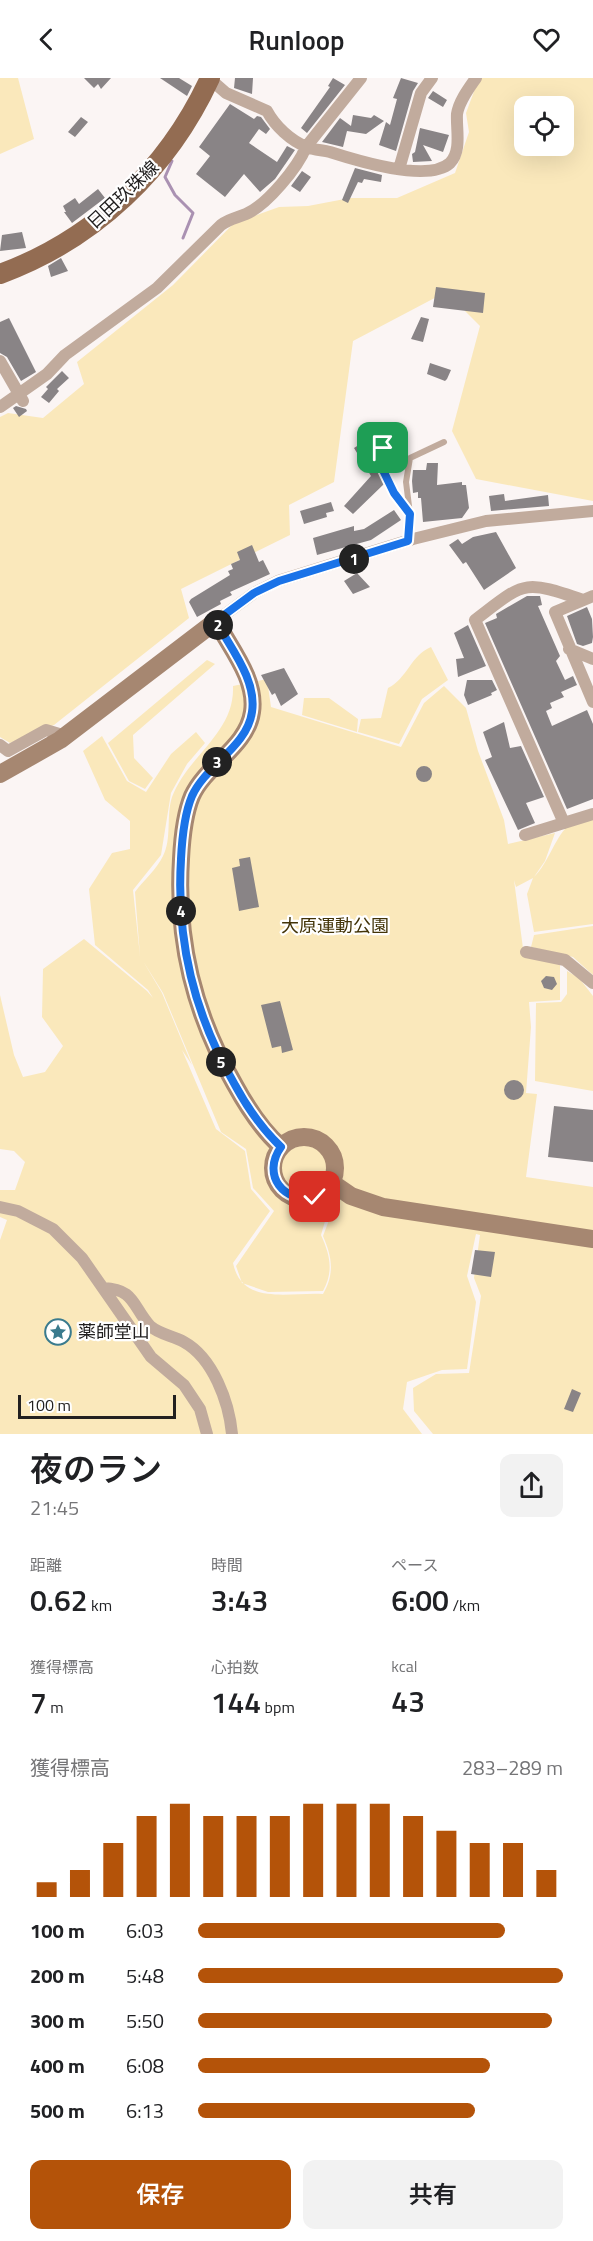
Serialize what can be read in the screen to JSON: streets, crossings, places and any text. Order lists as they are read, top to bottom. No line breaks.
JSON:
{"streets":{"main road":["日田玖珠線"]},"parks":["大原運動公園"],"places":{"place":["薬師堂山"]},"scale_bar":"100 m","page":{"header":"Runloop","pins":["1","2","3","4","5"],"scale":"100 m","heading":["夜のラン","21:45"],"stats":[["距離","0.62 km"],["時間","3:43"],["ペース","6:00 /km"],["獲得標高","7 m"],["心拍数","144 bpm"],["kcal","43"]],"chart":["獲得標高","283–289 m"],"list":[{"name":"100 m","note":"6:03"},{"name":"200 m","note":"5:48"},{"name":"300 m","note":"5:50"},{"name":"400 m","note":"6:08"},{"name":"500 m","note":"6:13"}],"buttons":["保存","共有"]}}
